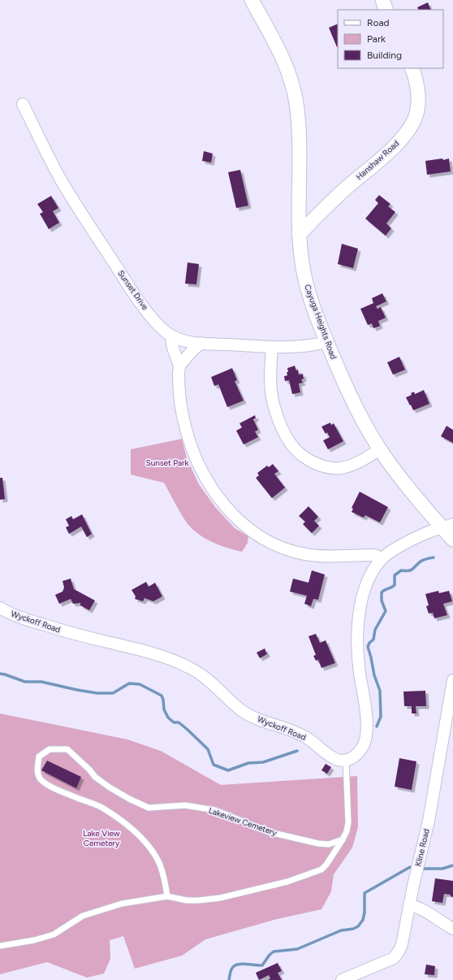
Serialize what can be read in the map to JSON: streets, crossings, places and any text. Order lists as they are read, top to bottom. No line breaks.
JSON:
{"streets":{"street":["Hanshaw Road","Sunset Drive","Cayuga Heights Road","Wyckoff Road","Kline Road"],"lane":["Lakeview Cemetery"]},"crossings":[["Hanshaw Road","Cayuga Heights Road"],["Sunset Drive","Cayuga Heights Road"]],"parks":["Sunset Park","Lake View Cemetery"],"legend":["Road","Park","Building"]}
